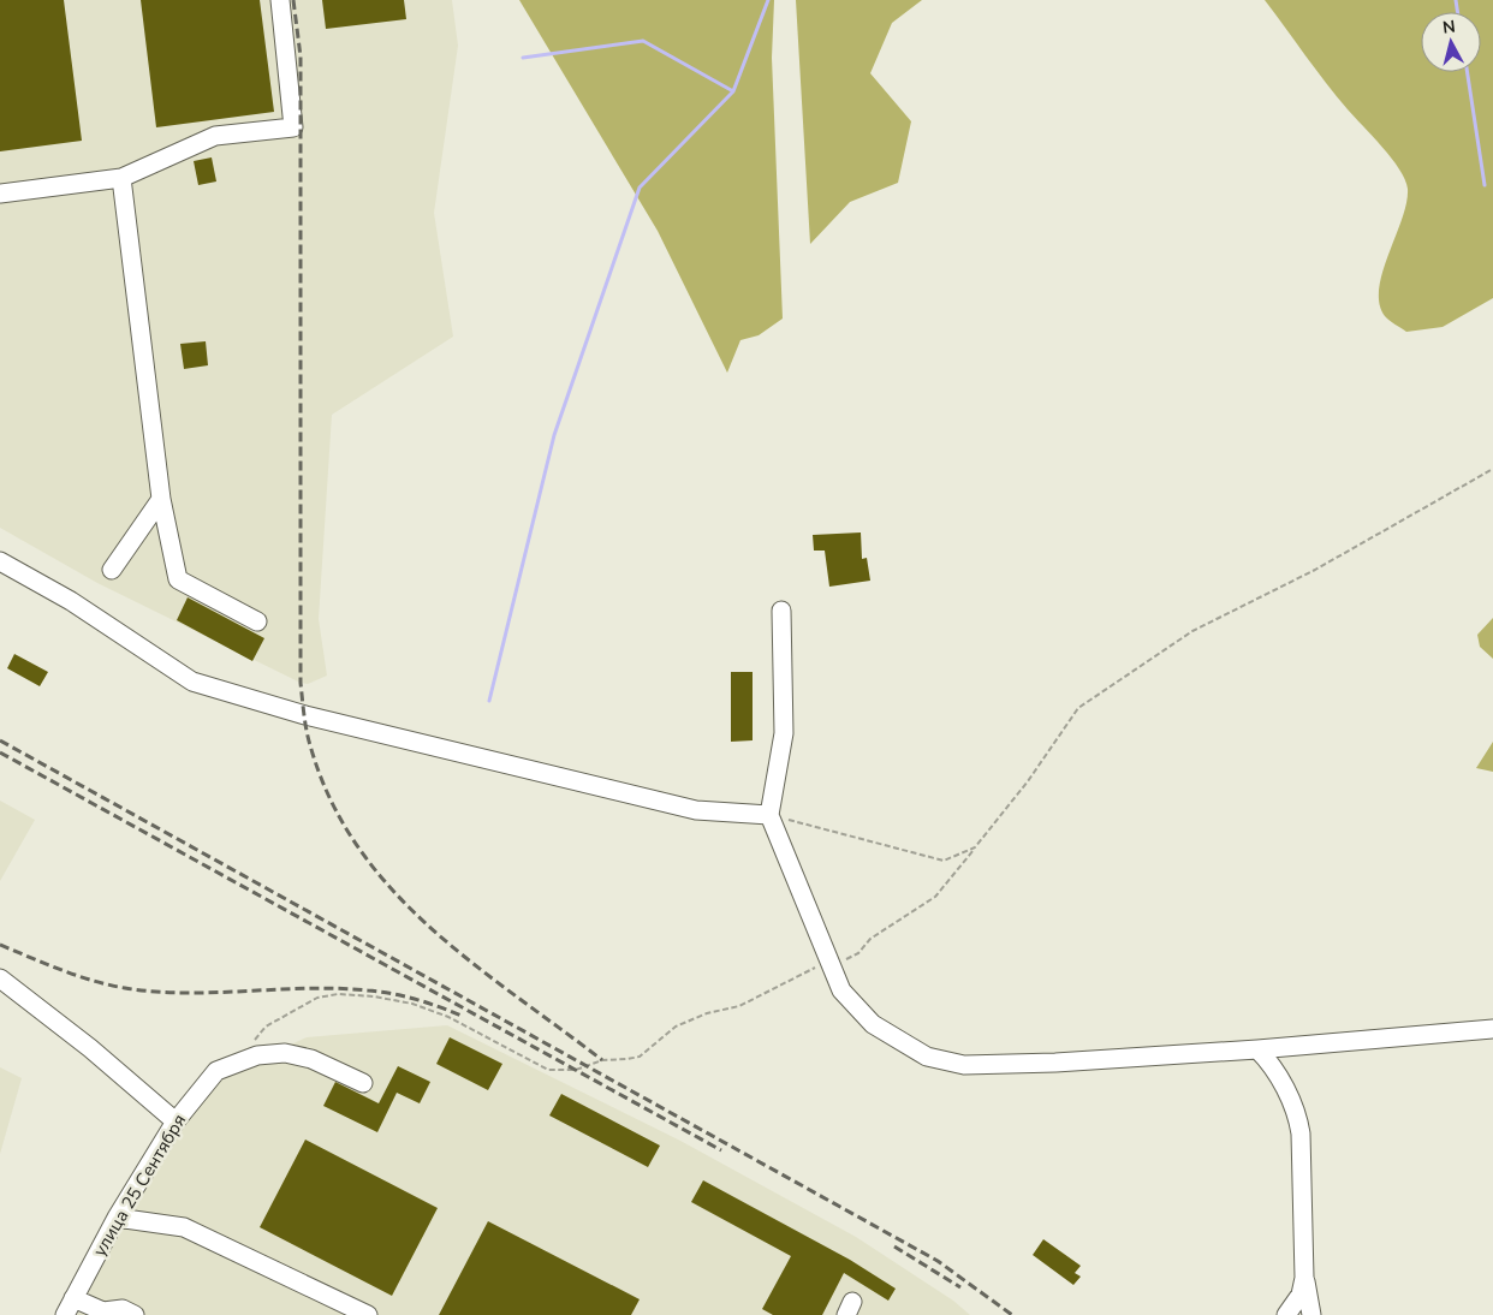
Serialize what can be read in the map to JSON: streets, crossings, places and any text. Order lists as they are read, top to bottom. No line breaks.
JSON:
{"streets":{"street":["улица 25 Сентября"]},"north":"top"}
